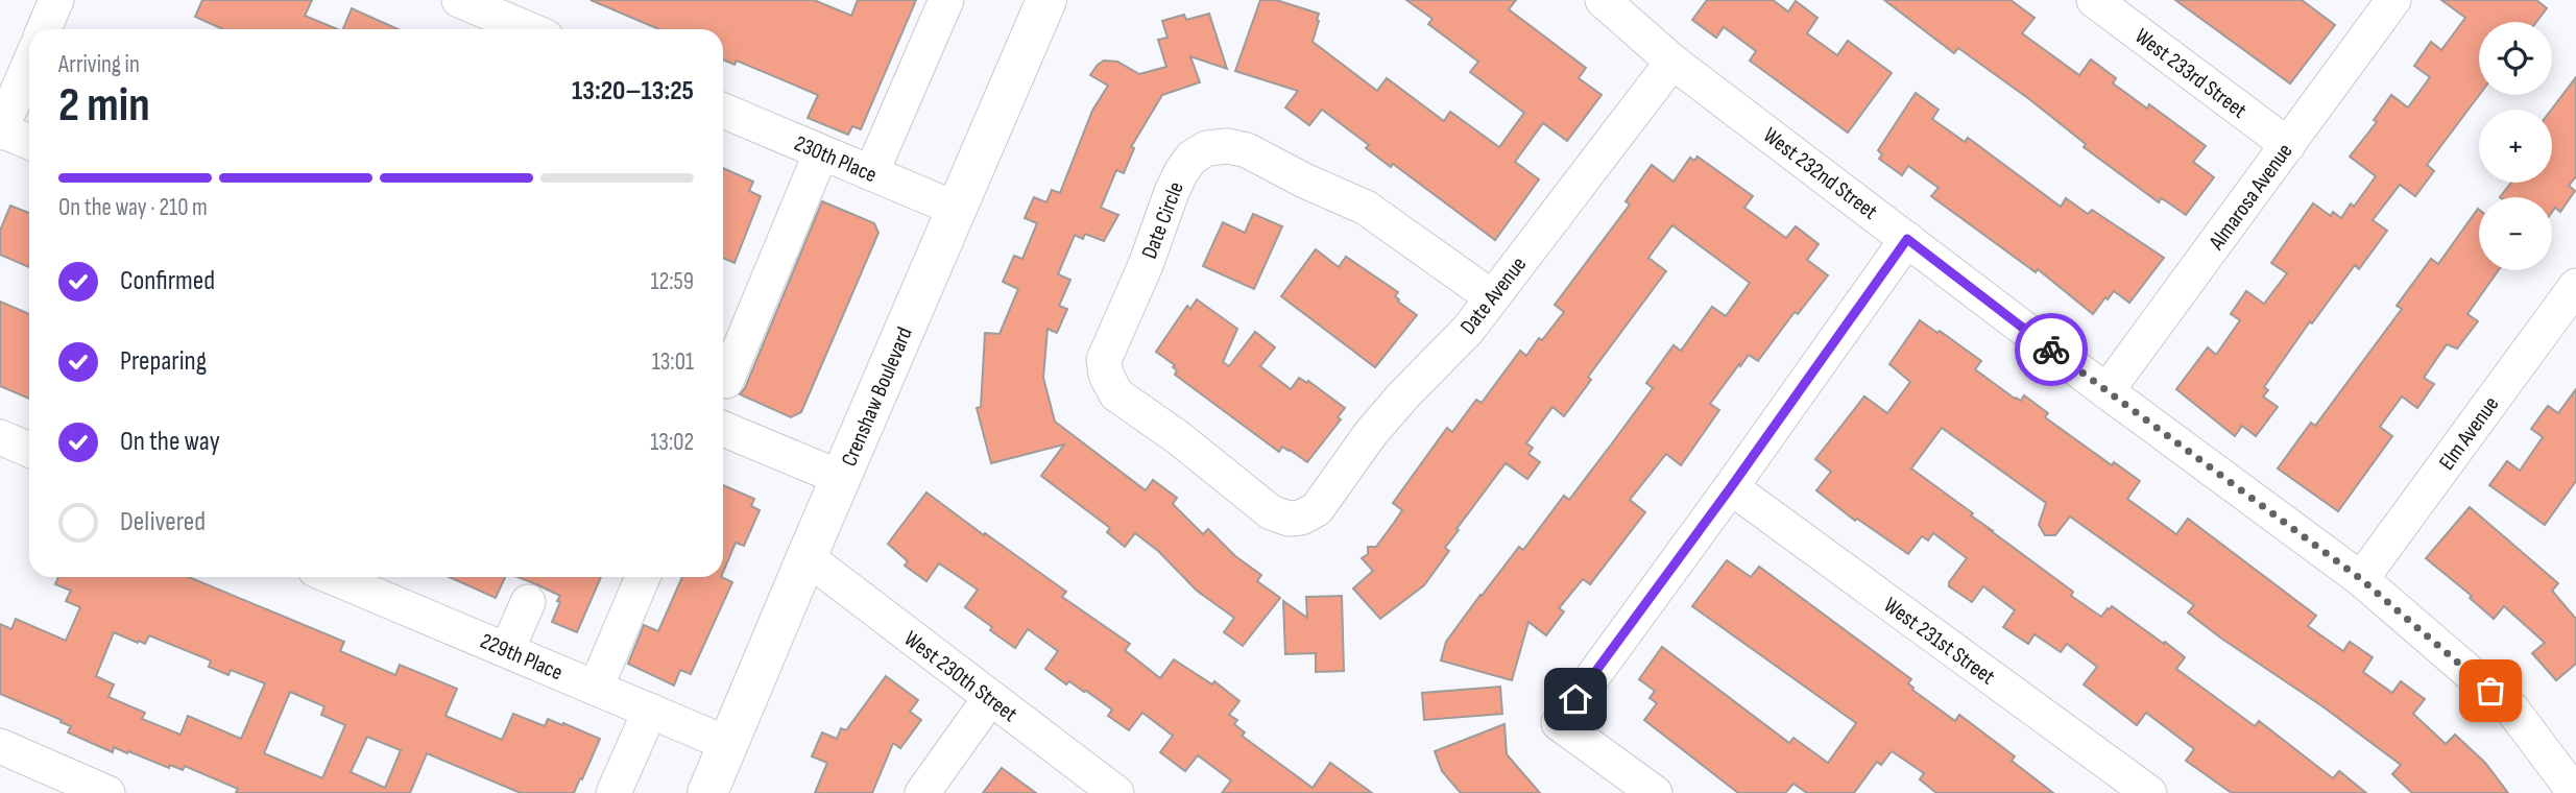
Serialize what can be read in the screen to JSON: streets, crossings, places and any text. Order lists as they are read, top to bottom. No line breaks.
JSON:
{"streets":{"main road":["Crenshaw Boulevard"],"street":["West 233rd Street","230th Place","West 232nd Street","Almarosa Avenue","Date Circle","Date Avenue","Elm Avenue","West 231st Street","229th Place","West 230th Street"]},"crossings":[["West 233rd Street","Almarosa Avenue"],["230th Place","Crenshaw Boulevard"],["West 232nd Street","Almarosa Avenue"],["West 232nd Street","Date Avenue"],["West 232nd Street","Elm Avenue"],["Date Circle","Date Avenue"],["Crenshaw Boulevard","229th Place"],["Crenshaw Boulevard","West 230th Street"]],"page":{"map_buttons":["+","−"],"heading":["2 min","Arriving in","13:20–13:25"],"bar":"On the way · 210 m","list":[["Confirmed","12:59"],["Preparing","13:01"],["On the way","13:02"],"Delivered"]}}
